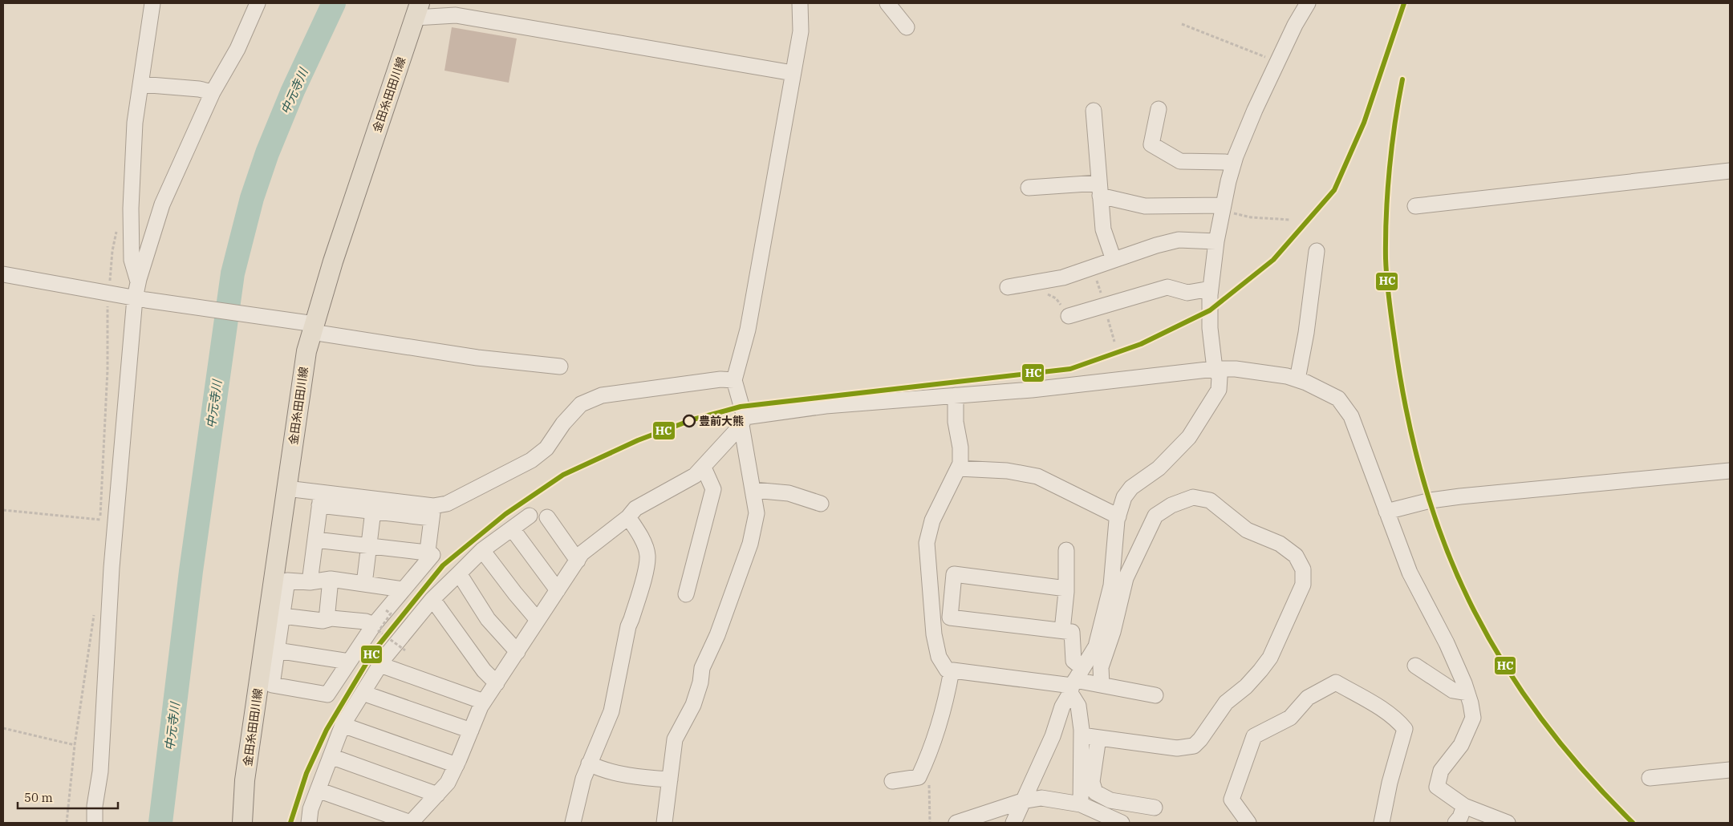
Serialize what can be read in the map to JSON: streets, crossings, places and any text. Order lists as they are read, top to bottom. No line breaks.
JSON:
{"streets":{"main road":["金田糸田田川線"]},"water":["中元寺川"],"places":["豊前大熊"],"lines":["transit line HC"],"scale_bar":"50 m"}
